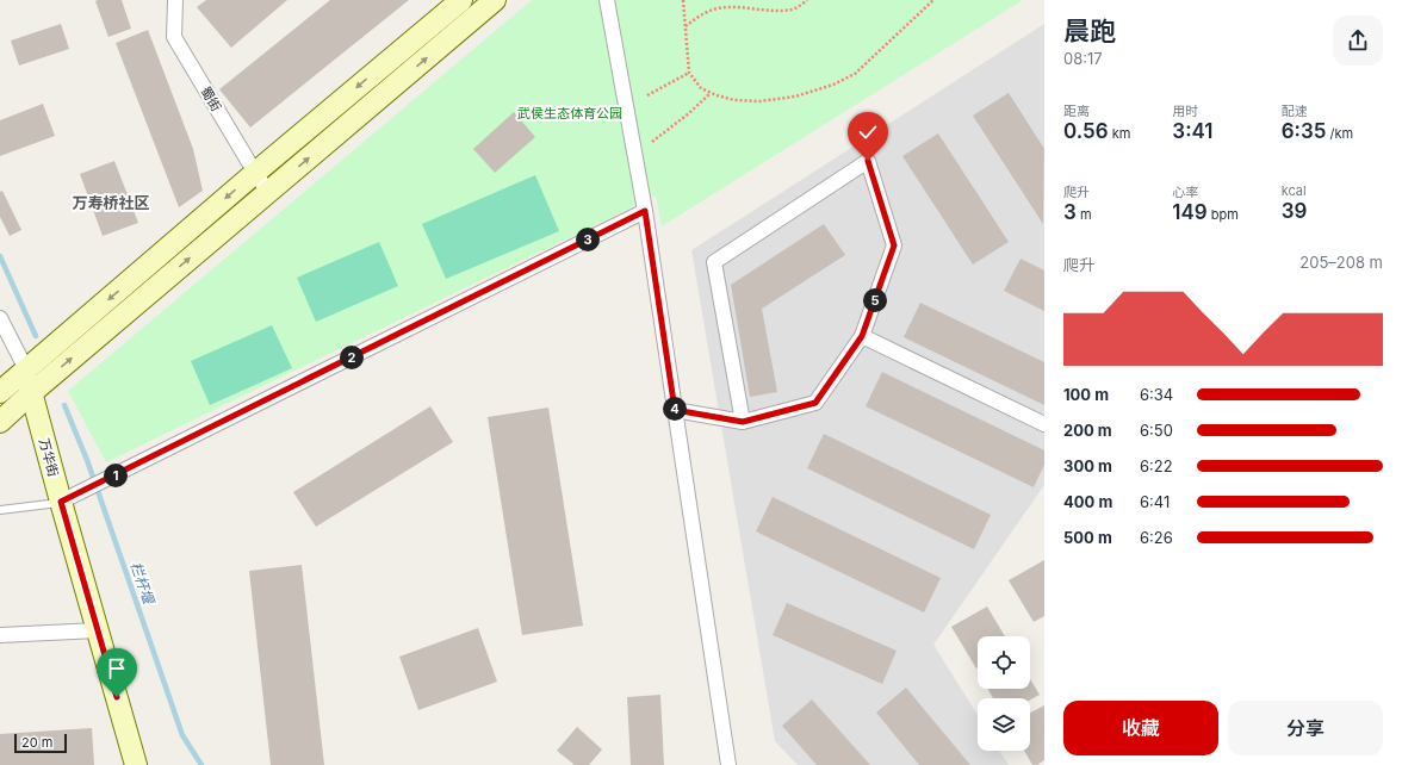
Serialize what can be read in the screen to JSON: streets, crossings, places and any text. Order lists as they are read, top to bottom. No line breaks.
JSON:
{"streets":{"street":["蜀街","万华街"]},"districts":["万寿桥社区"],"water":["栏杆堰"],"parks":["武侯生态体育公园"],"scale_bar":"20 m","page":{"heading":["晨跑","08:17"],"stats":[["距离","0.56 km"],["用时","3:41"],["配速","6:35 /km"],["爬升","3 m"],["心率","149 bpm"],["kcal","39"]],"pins":["3","5","2","4","1"],"chart":["爬升","205–208 m"],"list":[{"name":"100 m","note":"6:34"},{"name":"200 m","note":"6:50"},{"name":"300 m","note":"6:22"},{"name":"400 m","note":"6:41"},{"name":"500 m","note":"6:26"}],"buttons":["收藏","分享"],"scale":"20 m"}}
